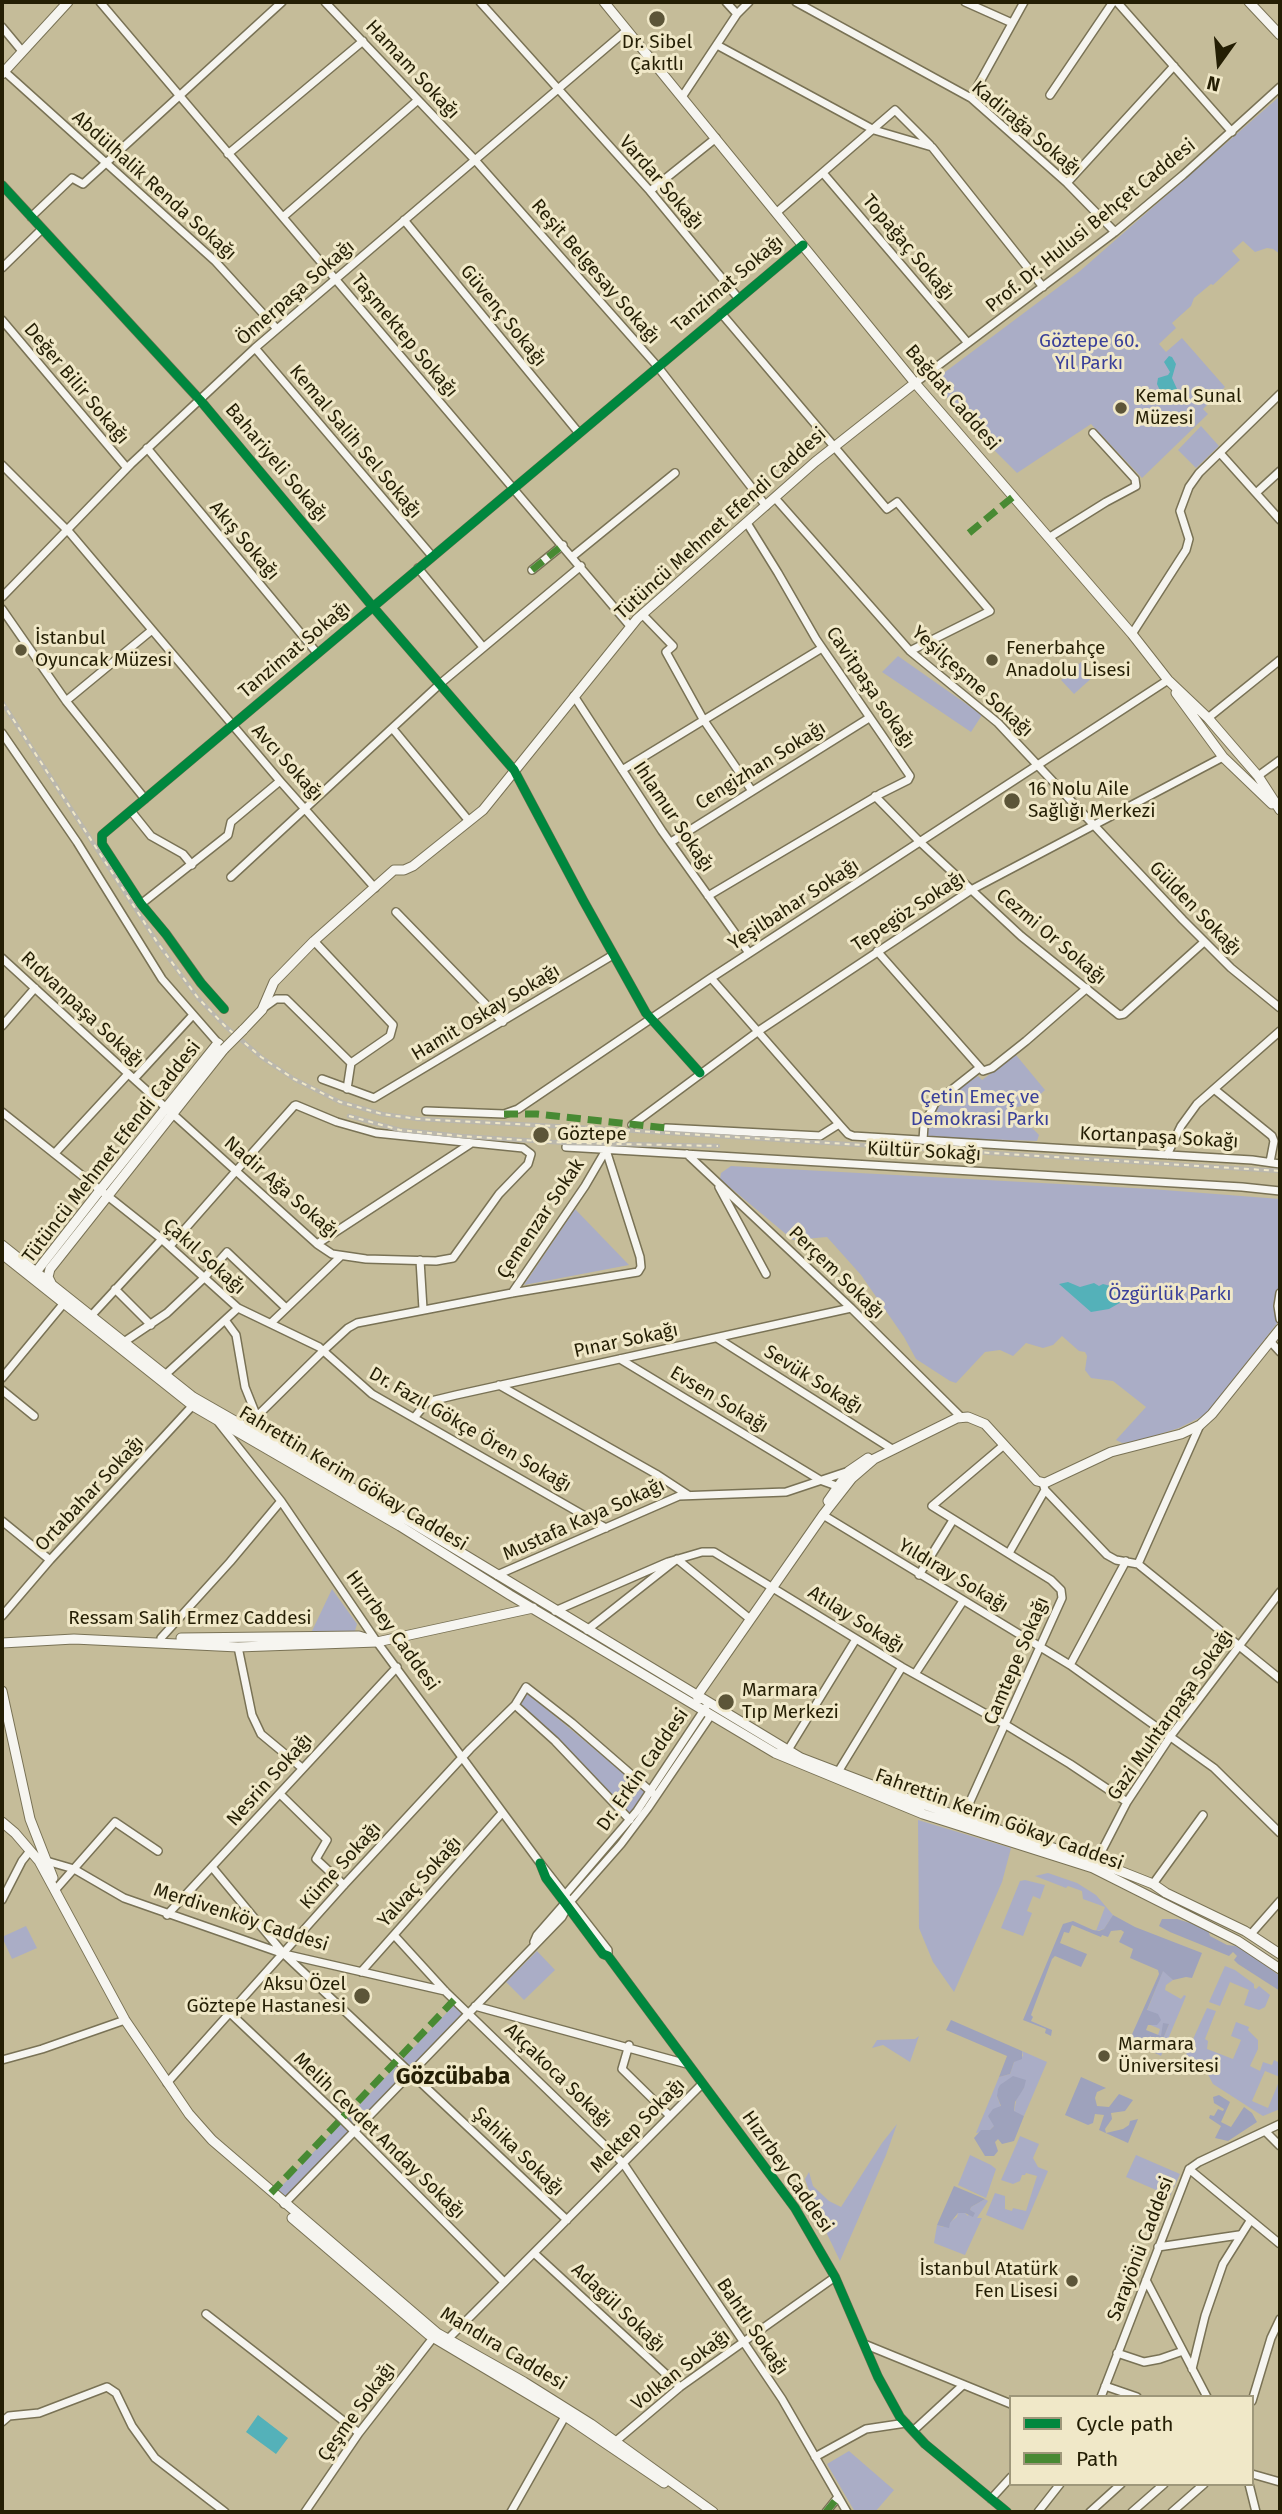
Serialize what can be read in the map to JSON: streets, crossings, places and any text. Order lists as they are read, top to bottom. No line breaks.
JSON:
{"streets":{"main road":["Bağdat Caddesi","Tütüncü Mehmet Efendi Caddesi","Fahrettin Kerim Gökay Caddesi","Ressam Salih Ermez Caddesi","Mandıra Caddesi"],"street":["Hamam Sokağı","Kadirağa Sokağı","Vardar Sokağı","Abdülhalik Renda Sokağı","Prof. Dr. Hulusi Behçet Caddesi","Topağaç Sokağı","Reşit Belgesay Sokağı","Tanzimat Sokağı","Ömerpaşa Sokağı","Güvenç Sokağı","Taşmektep Sokağı","Değer Bilir Sokağı","Kemal Salih Sel Sokağı","Bahariyeli Sokağı","Akış Sokağı","Yeşilçeşme Sokağı","Cavitpaşa sokağı","Avcı Sokağı","Cengizhan Sokağı","Ihlamur Sokağı","Yeşilbahar Sokağı","Gülden Sokağı","Tepegöz Sokağı","Cezmi Or Sokağı","Rıdvanpaşa Sokağı","Hamit Oskay Sokağı","Kortanpaşa Sokağı","Kültür Sokağı","Nadir Ağa Sokağı","Çemenzar Sokak","Çakıl Sokağı","Perçem Sokağı","Pınar Sokağı","Sevük Sokağı","Evsen Sokağı","Dr. Fazıl Gökçe Ören Sokağı","Ortabahar Sokağı","Mustafa Kaya Sokağı","Yıldıray Sokağı","Atılay Sokağı","Hızırbey Caddesi","Camtepe Sokağı","Gazi Muhtarpaşa Sokağı","Dr. Erkin Caddesi","Nesrin Sokağı","Küme Sokağı","Yalvaç Sokağı","Merdivenköy Caddesi","Akçakoca Sokağı","Mektep Sokağı","Melih Cevdet Anday Sokağı","Şahika Sokağı","Sarayönü Caddesi","Adagül Sokağı","Bahtlı Sokağı","Volkan Sokağı","Çeşme Sokağı"]},"crossings":[["Hamam Sokağı","Reşit Belgesay Sokağı"],["Hamam Sokağı","Ömerpaşa Sokağı"],["Kadirağa Sokağı","Prof. Dr. Hulusi Behçet Caddesi"],["Vardar Sokağı","Tanzimat Sokağı"],["Vardar Sokağı","Ömerpaşa Sokağı"],["Abdülhalik Renda Sokağı","Ömerpaşa Sokağı"],["Prof. Dr. Hulusi Behçet Caddesi","Topağaç Sokağı"],["Prof. Dr. Hulusi Behçet Caddesi","Bağdat Caddesi"],["Prof. Dr. Hulusi Behçet Caddesi","Tütüncü Mehmet Efendi Caddesi"],["Reşit Belgesay Sokağı","Tanzimat Sokağı"],["Reşit Belgesay Sokağı","Ömerpaşa Sokağı"],["Reşit Belgesay Sokağı","Tütüncü Mehmet Efendi Caddesi"],["Tanzimat Sokağı","Güvenç Sokağı"],["Tanzimat Sokağı","Taşmektep Sokağı"],["Tanzimat Sokağı","Bağdat Caddesi"],["Tanzimat Sokağı","Kemal Salih Sel Sokağı"],["Tanzimat Sokağı","Bahariyeli Sokağı"],["Tanzimat Sokağı","Akış Sokağı"],["Tanzimat Sokağı","Avcı Sokağı"],["Ömerpaşa Sokağı","Güvenç Sokağı"],["Ömerpaşa Sokağı","Taşmektep Sokağı"],["Ömerpaşa Sokağı","Değer Bilir Sokağı"],["Ömerpaşa Sokağı","Bağdat Caddesi"],["Ömerpaşa Sokağı","Kemal Salih Sel Sokağı"],["Ömerpaşa Sokağı","Bahariyeli Sokağı"],["Ömerpaşa Sokağı","Akış Sokağı"],["Ömerpaşa Sokağı","Avcı Sokağı"],["Taşmektep Sokağı","Tütüncü Mehmet Efendi Caddesi"],["Bağdat Caddesi","Tütüncü Mehmet Efendi Caddesi"],["Bağdat Caddesi","Yeşilbahar Sokağı"],["Bahariyeli Sokağı","Tütüncü Mehmet Efendi Caddesi"],["Bahariyeli Sokağı","Yeşilbahar Sokağı"],["Bahariyeli Sokağı","Tepegöz Sokağı"],["Bahariyeli Sokağı","Hamit Oskay Sokağı"],["Tütüncü Mehmet Efendi Caddesi","Yeşilçeşme Sokağı"],["Tütüncü Mehmet Efendi Caddesi","Cavitpaşa sokağı"],["Tütüncü Mehmet Efendi Caddesi","Avcı Sokağı"],["Tütüncü Mehmet Efendi Caddesi","Ihlamur Sokağı"],["Tütüncü Mehmet Efendi Caddesi","Rıdvanpaşa Sokağı"],["Tütüncü Mehmet Efendi Caddesi","Nadir Ağa Sokağı"],["Tütüncü Mehmet Efendi Caddesi","Çakıl Sokağı"],["Tütüncü Mehmet Efendi Caddesi","Fahrettin Kerim Gökay Caddesi"],["Yeşilçeşme Sokağı","Yeşilbahar Sokağı"],["Yeşilçeşme Sokağı","Gülden Sokağı"],["Yeşilçeşme Sokağı","Tepegöz Sokağı"],["Cavitpaşa sokağı","Cengizhan Sokağı"],["Cavitpaşa sokağı","Ihlamur Sokağı"],["Cavitpaşa sokağı","Cezmi Or Sokağı"],["Cengizhan Sokağı","Ihlamur Sokağı"],["Ihlamur Sokağı","Yeşilbahar Sokağı"],["Yeşilbahar Sokağı","Cezmi Or Sokağı"],["Gülden Sokağı","Tepegöz Sokağı"],["Gülden Sokağı","Cezmi Or Sokağı"],["Tepegöz Sokağı","Cezmi Or Sokağı"],["Rıdvanpaşa Sokağı","Nadir Ağa Sokağı"],["Kültür Sokağı","Çemenzar Sokak"],["Kültür Sokağı","Perçem Sokağı"],["Çemenzar Sokak","Çakıl Sokağı"],["Çemenzar Sokak","Dr. Fazıl Gökçe Ören Sokağı"],["Çemenzar Sokak","Fahrettin Kerim Gökay Caddesi"],["Çakıl Sokağı","Dr. Fazıl Gökçe Ören Sokağı"],["Perçem Sokağı","Pınar Sokağı"],["Pınar Sokağı","Sevük Sokağı"],["Pınar Sokağı","Evsen Sokağı"],["Pınar Sokağı","Dr. Fazıl Gökçe Ören Sokağı"],["Evsen Sokağı","Mustafa Kaya Sokağı"],["Dr. Fazıl Gökçe Ören Sokağı","Mustafa Kaya Sokağı"],["Fahrettin Kerim Gökay Caddesi","Ortabahar Sokağı"],["Fahrettin Kerim Gökay Caddesi","Mustafa Kaya Sokağı"],["Fahrettin Kerim Gökay Caddesi","Ressam Salih Ermez Caddesi"],["Fahrettin Kerim Gökay Caddesi","Atılay Sokağı"],["Fahrettin Kerim Gökay Caddesi","Hızırbey Caddesi"],["Fahrettin Kerim Gökay Caddesi","Camtepe Sokağı"],["Fahrettin Kerim Gökay Caddesi","Gazi Muhtarpaşa Sokağı"],["Fahrettin Kerim Gökay Caddesi","Dr. Erkin Caddesi"],["Yıldıray Sokağı","Camtepe Sokağı"],["Yıldıray Sokağı","Gazi Muhtarpaşa Sokağı"],["Ressam Salih Ermez Caddesi","Hızırbey Caddesi"],["Atılay Sokağı","Camtepe Sokağı"],["Atılay Sokağı","Gazi Muhtarpaşa Sokağı"],["Hızırbey Caddesi","Dr. Erkin Caddesi"],["Hızırbey Caddesi","Nesrin Sokağı"],["Hızırbey Caddesi","Küme Sokağı"],["Hızırbey Caddesi","Yalvaç Sokağı"],["Hızırbey Caddesi","Mektep Sokağı"],["Hızırbey Caddesi","Volkan Sokağı"],["Dr. Erkin Caddesi","Merdivenköy Caddesi"],["Dr. Erkin Caddesi","Akçakoca Sokağı"],["Dr. Erkin Caddesi","Melih Cevdet Anday Sokağı"],["Dr. Erkin Caddesi","Şahika Sokağı"],["Dr. Erkin Caddesi","Mandıra Caddesi"],["Nesrin Sokağı","Merdivenköy Caddesi"],["Nesrin Sokağı","Şahika Sokağı"],["Küme Sokağı","Merdivenköy Caddesi"],["Küme Sokağı","Melih Cevdet Anday Sokağı"],["Küme Sokağı","Şahika Sokağı"],["Küme Sokağı","Mandıra Caddesi"],["Yalvaç Sokağı","Merdivenköy Caddesi"],["Merdivenköy Caddesi","Akçakoca Sokağı"],["Merdivenköy Caddesi","Şahika Sokağı"],["Merdivenköy Caddesi","Mandıra Caddesi"],["Akçakoca Sokağı","Mektep Sokağı"],["Akçakoca Sokağı","Bahtlı Sokağı"],["Mektep Sokağı","Melih Cevdet Anday Sokağı"],["Mektep Sokağı","Şahika Sokağı"],["Mektep Sokağı","Adagül Sokağı"],["Mektep Sokağı","Bahtlı Sokağı"],["Mektep Sokağı","Mandıra Caddesi"],["Adagül Sokağı","Volkan Sokağı"],["Bahtlı Sokağı","Volkan Sokağı"],["Mandıra Caddesi","Volkan Sokağı"],["Mandıra Caddesi","Çeşme Sokağı"]],"districts":["Gözcübaba"],"parks":["Göztepe 60. Yıl Parkı","Çetin Emeç ve Demokrasi Parkı","Özgürlük Parkı"],"places":["Dr. Sibel Çakıtlı","Kemal Sunal Müzesi","İstanbul Oyuncak Müzesi","Fenerbahçe Anadolu Lisesi","16 Nolu Aile Sağlığı Merkezi","Göztepe","Marmara Tıp Merkezi","Aksu Özel Göztepe Hastanesi","Marmara Üniversitesi","İstanbul Atatürk Fen Lisesi"],"legend":["Cycle path","Path"],"north":"bottom"}
